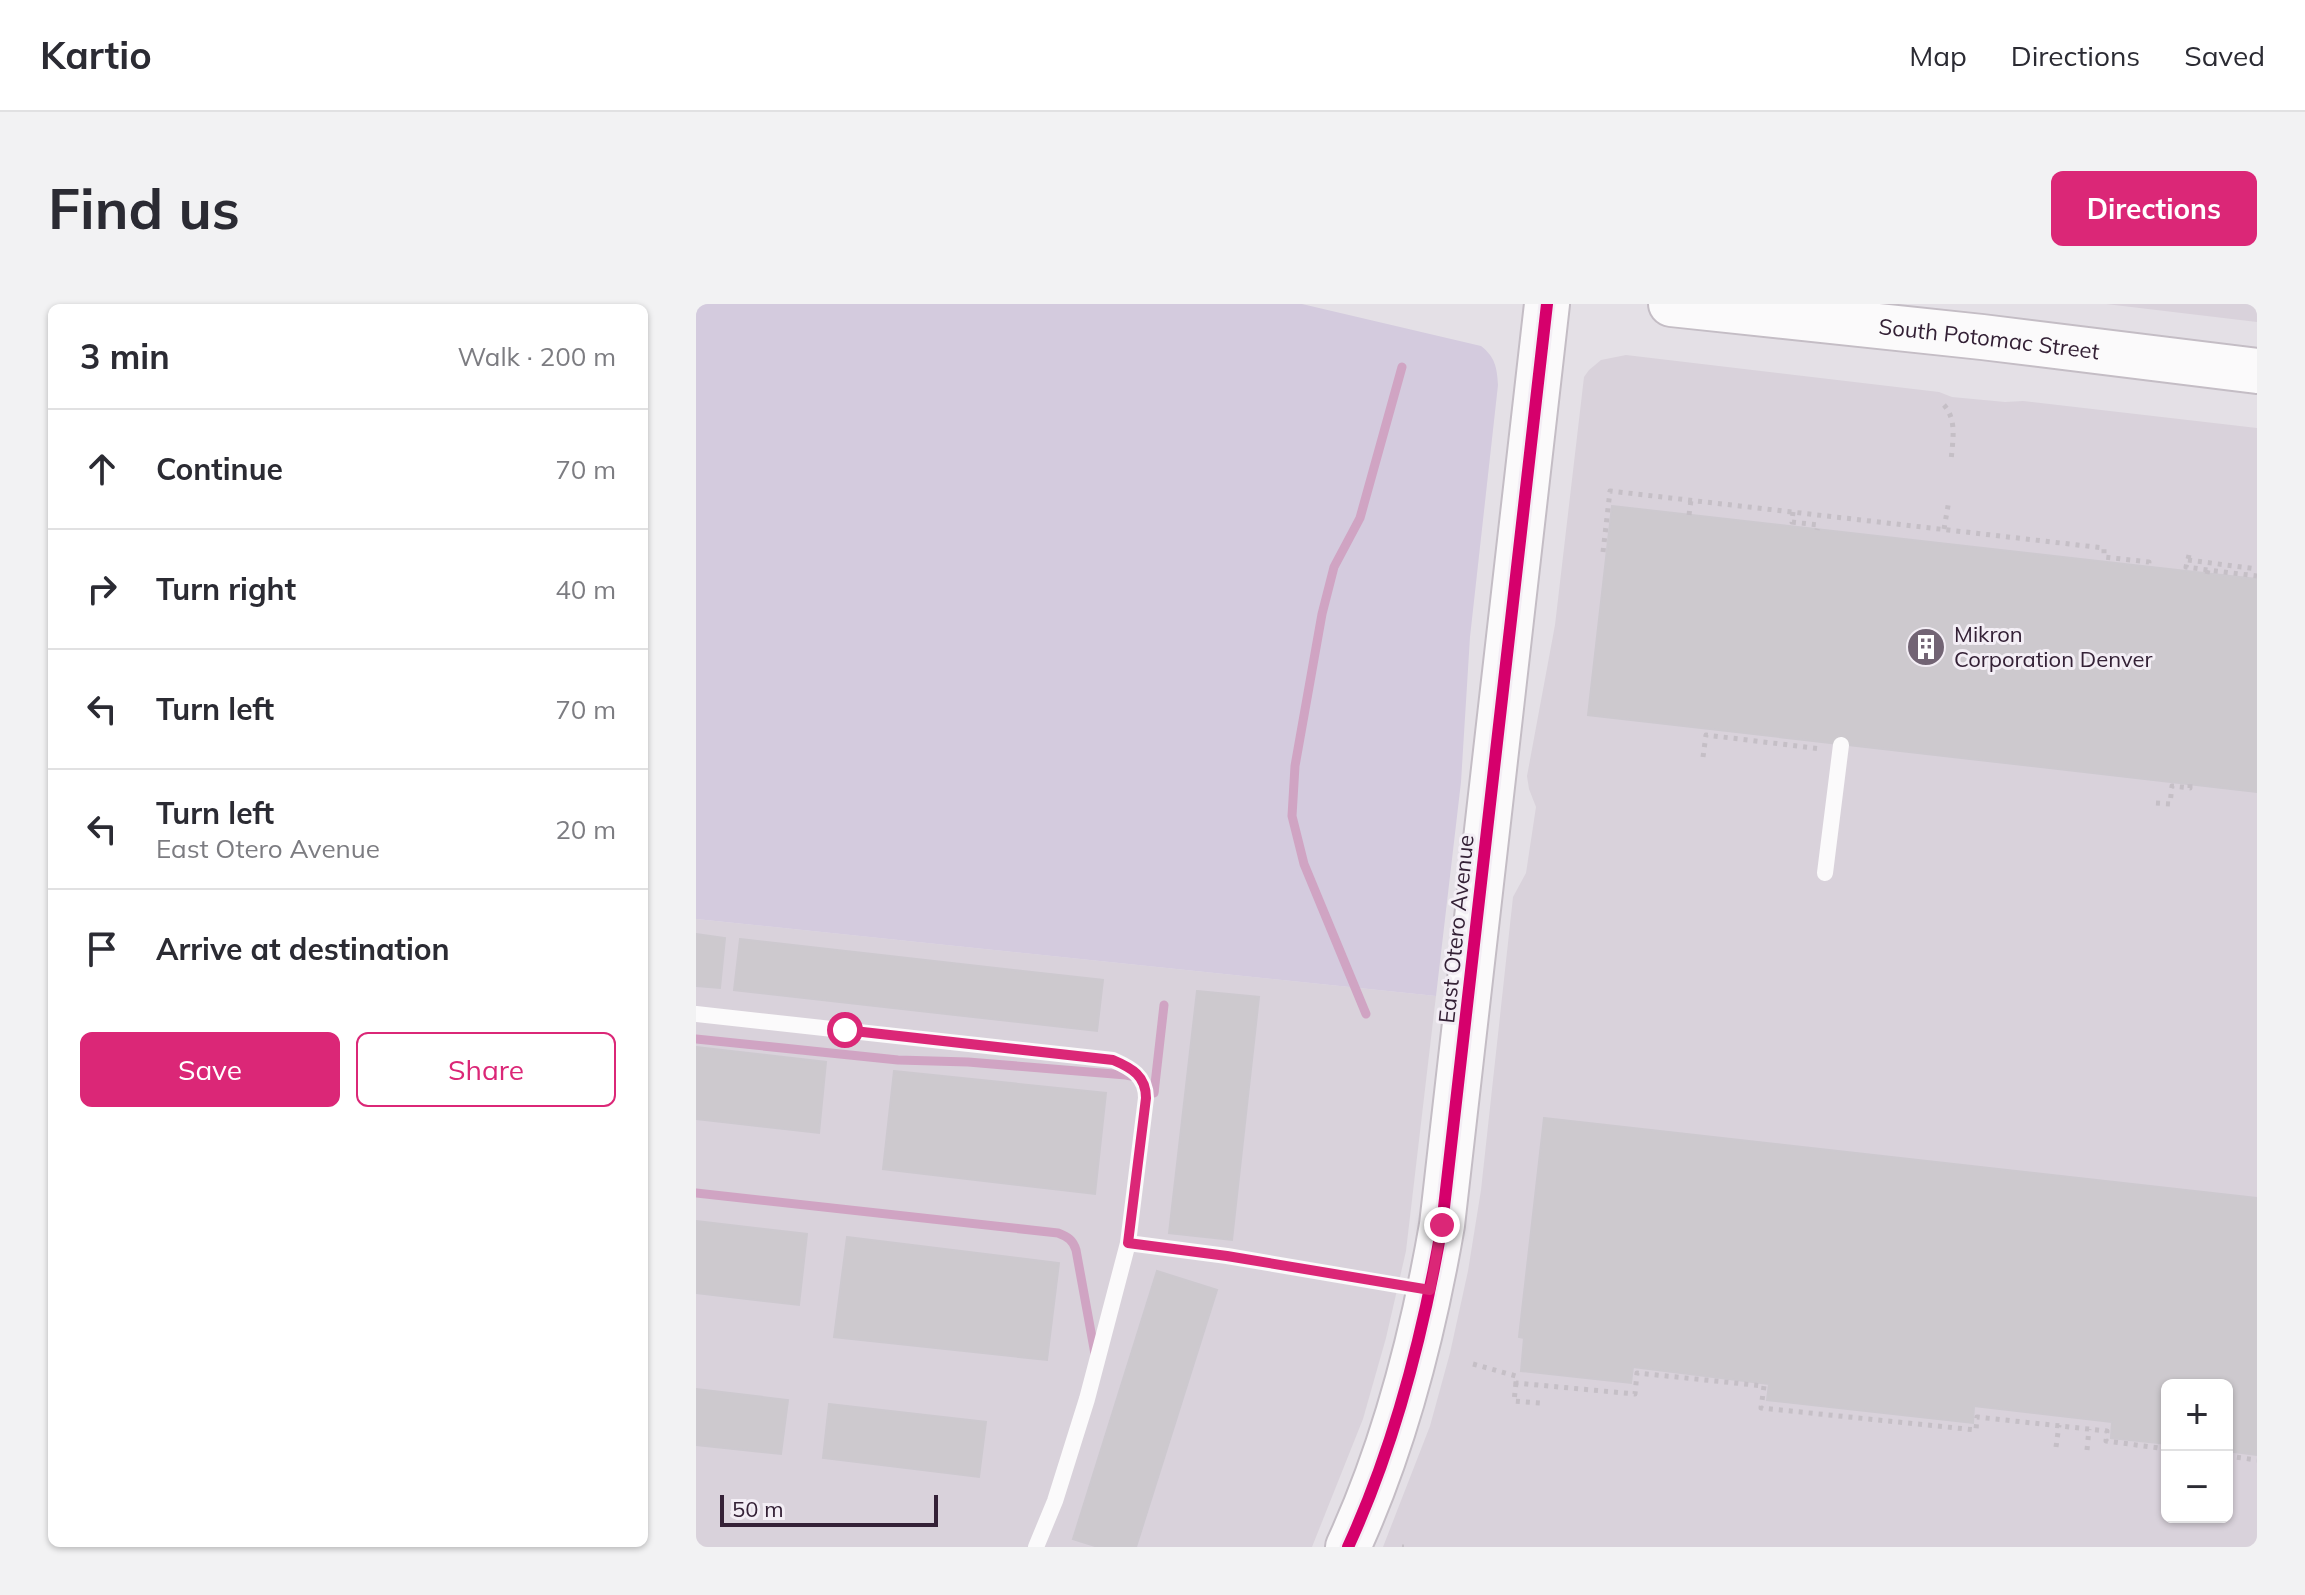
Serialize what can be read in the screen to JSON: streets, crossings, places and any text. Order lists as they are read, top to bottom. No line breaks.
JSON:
{"streets":{"street":["South Potomac Street","East Otero Avenue"]},"places":{"building":["Mikron Corporation Denver"]},"scale_bar":"50 m","page":{"header":"Kartio","nav":["Map","Directions","Saved"],"buttons":["Directions",["Save","Share"]],"title":"Find us","heading":["3 min","Walk · 200 m"],"list":[["Continue","70 m"],["Turn right","40 m"],["Turn left","70 m"],["Turn left","East Otero Avenue","20 m"],"Arrive at destination"],"map_buttons":["+","−"],"scale":"50 m"}}
